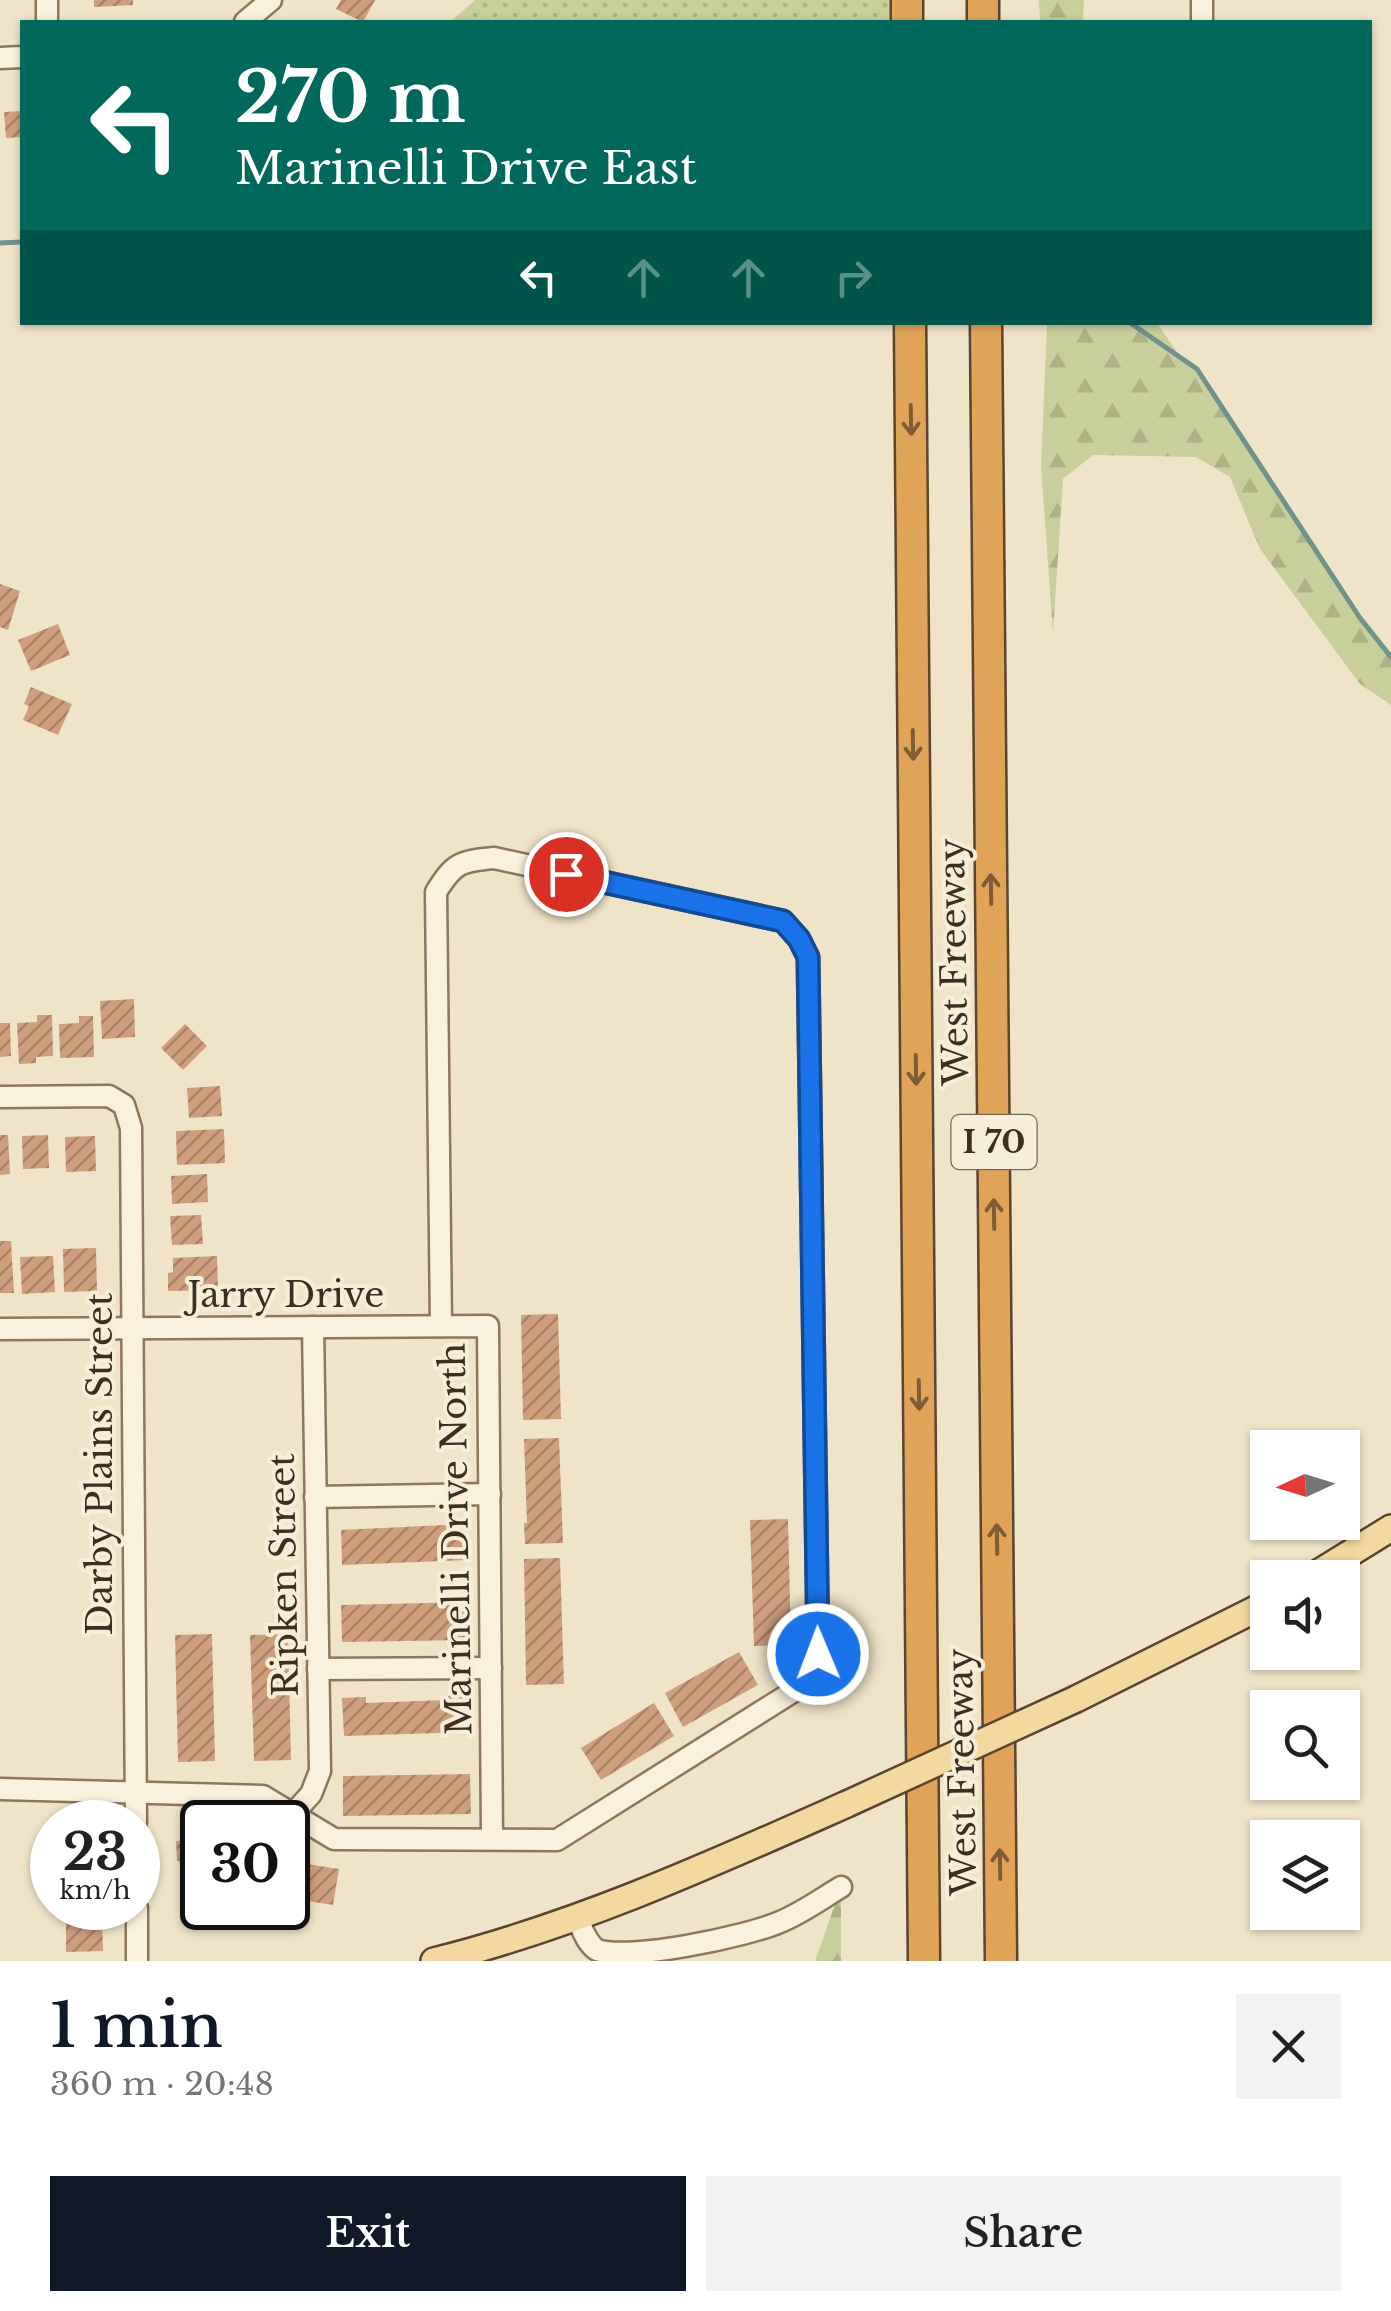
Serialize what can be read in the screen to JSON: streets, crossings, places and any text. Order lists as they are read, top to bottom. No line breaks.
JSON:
{"streets":{"highway":["West Freeway","I 70"],"street":["Jarry Drive","Darby Plains Street","Marinelli Drive North","Ripken Street"]},"crossings":[["Jarry Drive","Darby Plains Street"],["Jarry Drive","Marinelli Drive North"],["Jarry Drive","Ripken Street"]],"north":"left","page":{"turn":["270 m","Marinelli Drive East"],"speed":"23 km/h","limit":"30","heading":["1 min","360 m · 20:48"],"buttons":["Exit","Share"]}}
